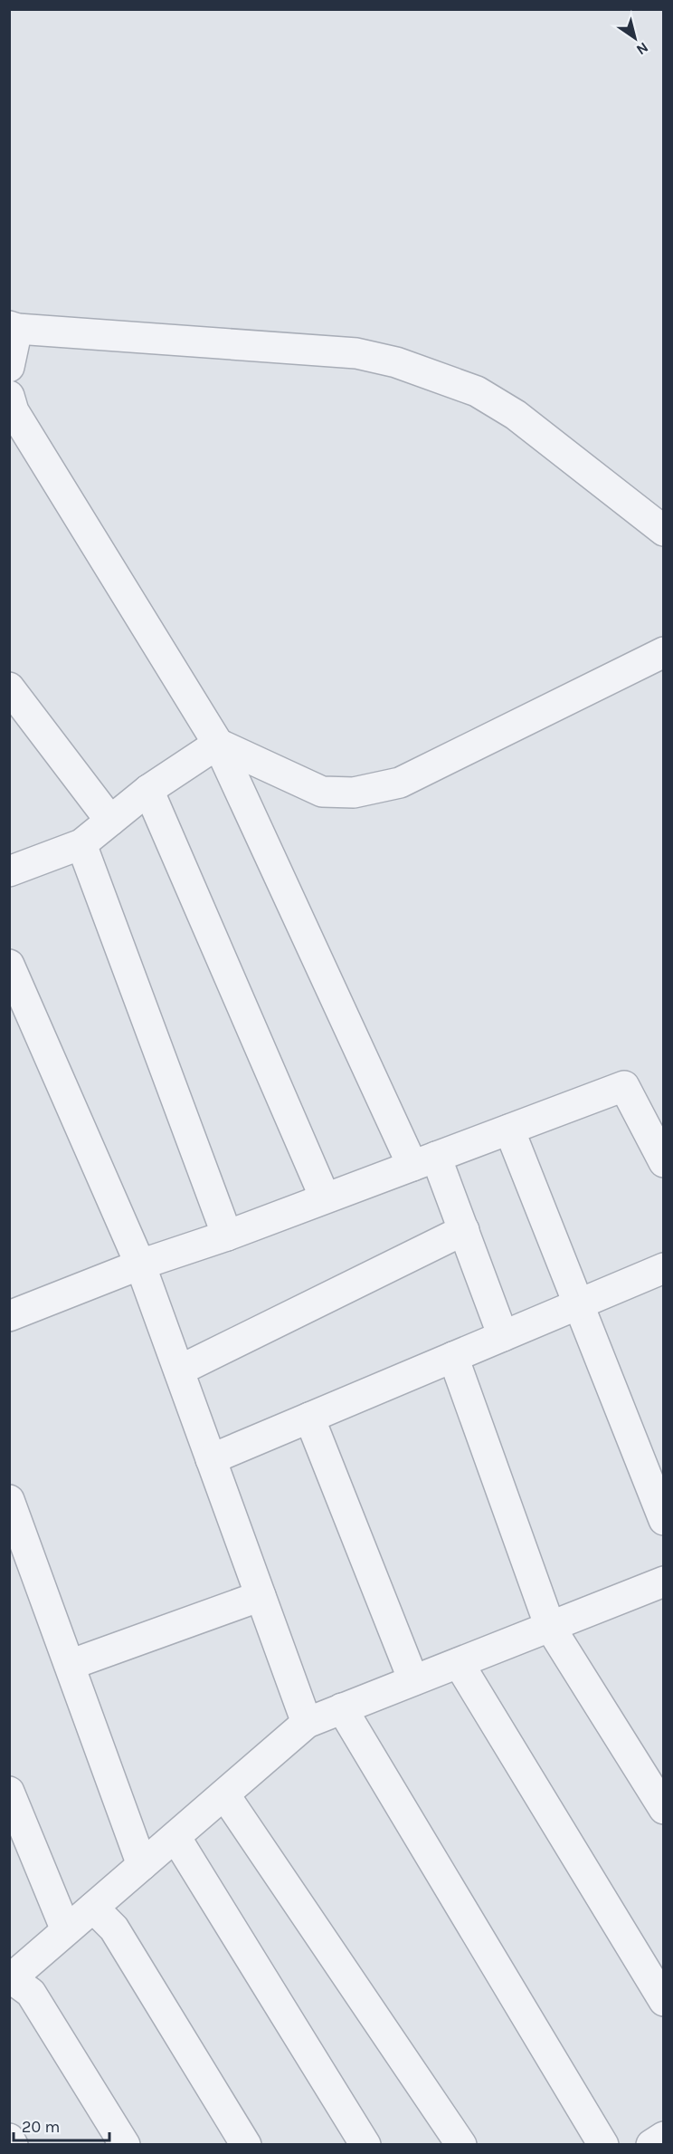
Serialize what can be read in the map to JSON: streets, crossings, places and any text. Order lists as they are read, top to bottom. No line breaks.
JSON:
{"scale_bar":"20 m","north":"bottom right"}
